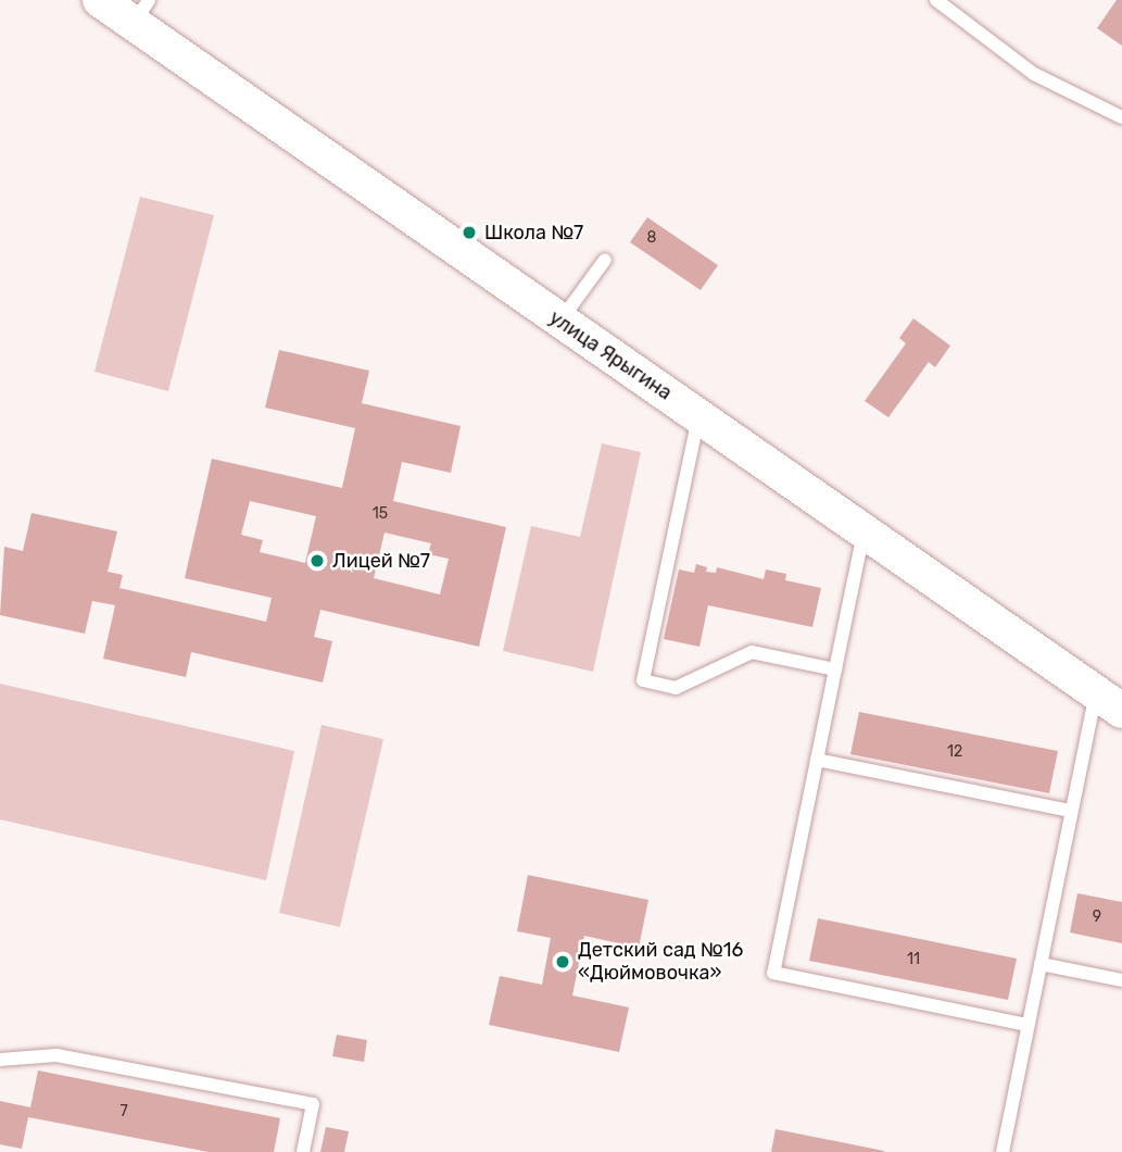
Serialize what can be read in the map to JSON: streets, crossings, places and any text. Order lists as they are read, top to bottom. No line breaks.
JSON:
{"streets":{"street":["улица Ярыгина"]},"places":["Школа №7","Лицей №7","Детский сад №16 «Дюймовочка»"],"house_numbers":["8","15","12","9","11","7"]}
